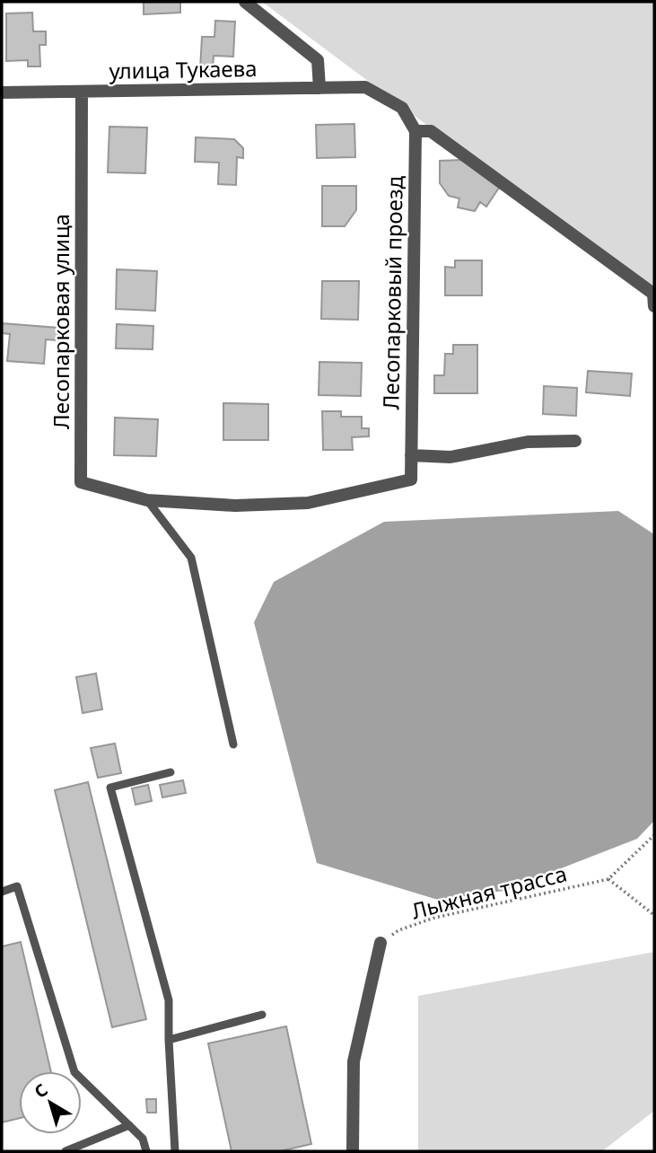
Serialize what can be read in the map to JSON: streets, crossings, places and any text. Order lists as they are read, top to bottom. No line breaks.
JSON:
{"streets":{"street":["улица Тукаева","Лесопарковый проезд","Лесопарковая улица"],"path":["Лыжная трасса"]},"crossings":[["улица Тукаева","Лесопарковый проезд"],["улица Тукаева","Лесопарковая улица"],["Лесопарковый проезд","Лесопарковая улица"]],"north":"top left"}
